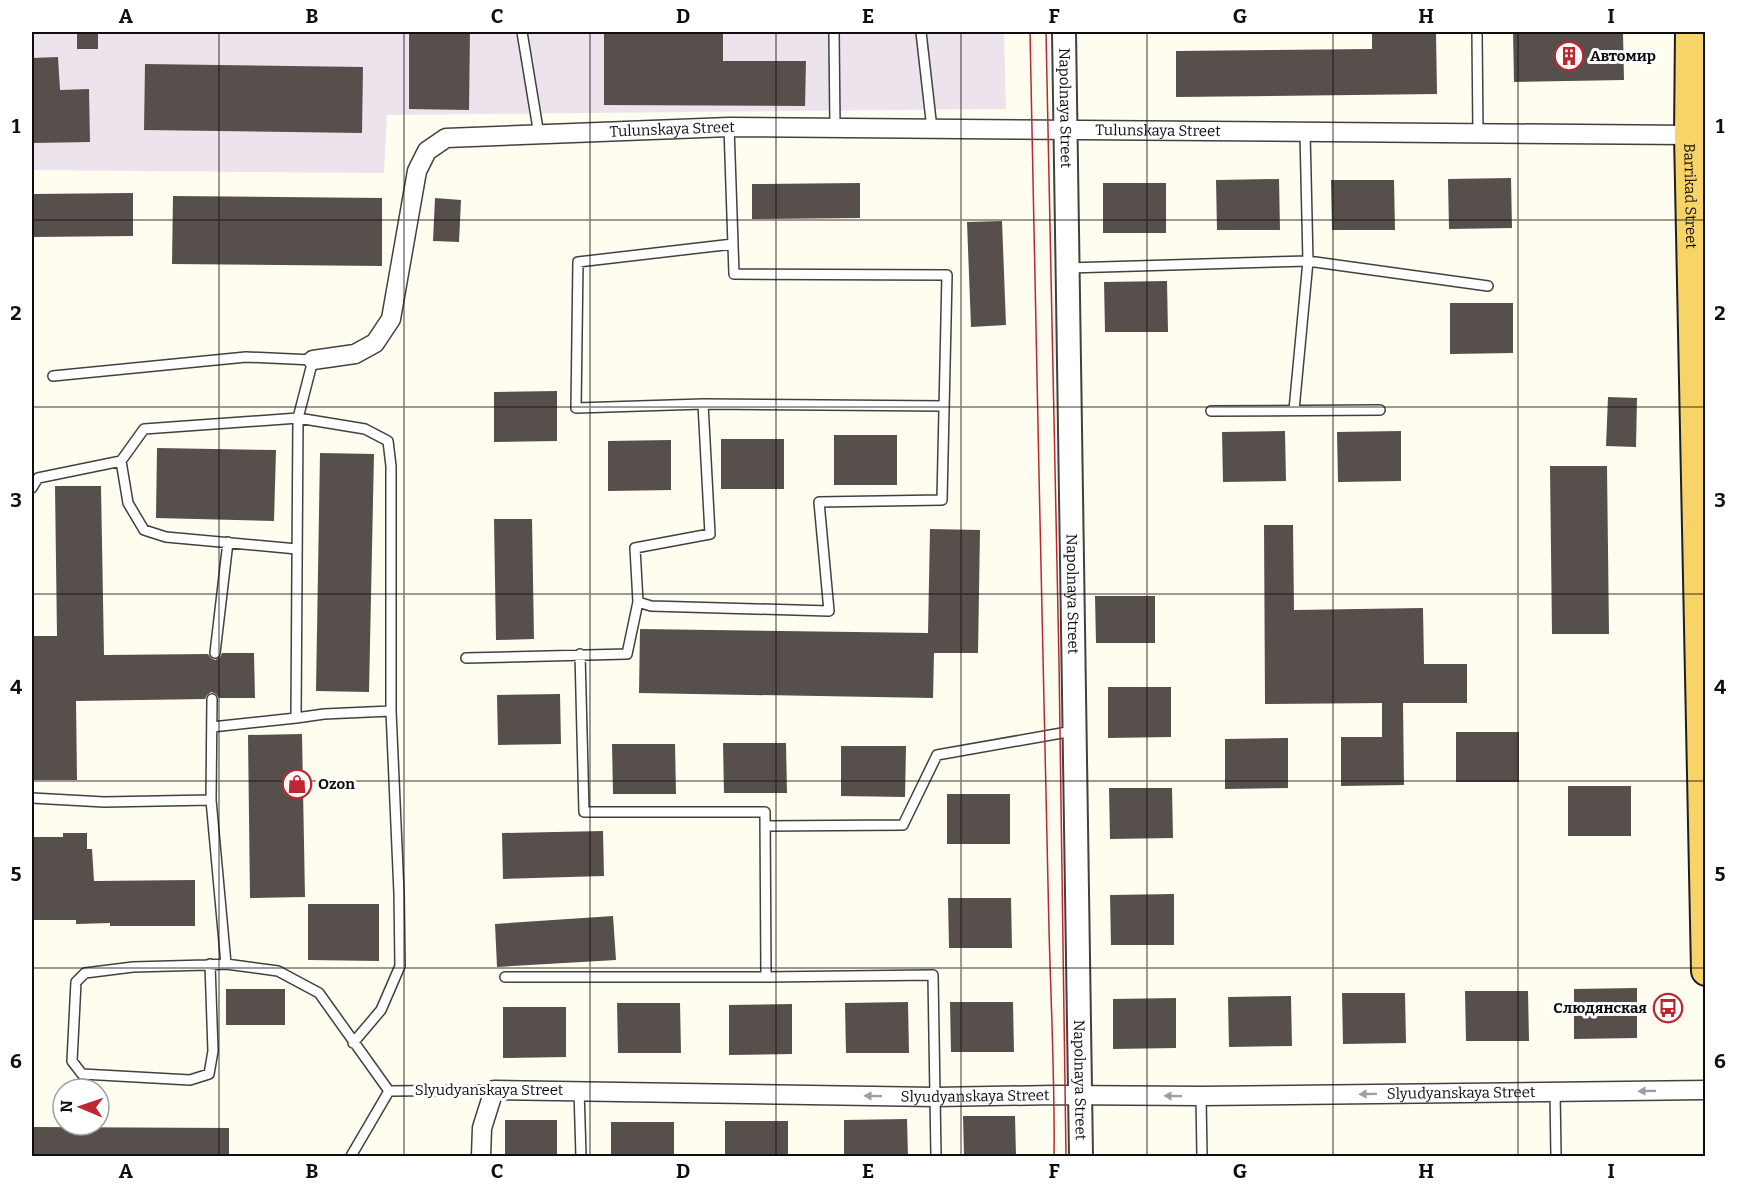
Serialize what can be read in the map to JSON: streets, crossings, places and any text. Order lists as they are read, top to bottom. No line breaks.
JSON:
{"streets":{"main road":["Barrikad Street"],"street":["Napolnaya Street","Tulunskaya Street","Slyudyanskaya Street"]},"crossings":[["Napolnaya Street","Tulunskaya Street"],["Napolnaya Street","Slyudyanskaya Street"],["Tulunskaya Street","Barrikad Street"]],"one_way":["Slyudyanskaya Street"],"places":{"building":["Автомир"],"shop":["Ozon"],"bus stop":["Слюдянская"]},"north":"left","grid":{"columns":["A","B","C","D","E","F","G","H","I"],"rows":["1","2","3","4","5","6"]}}
